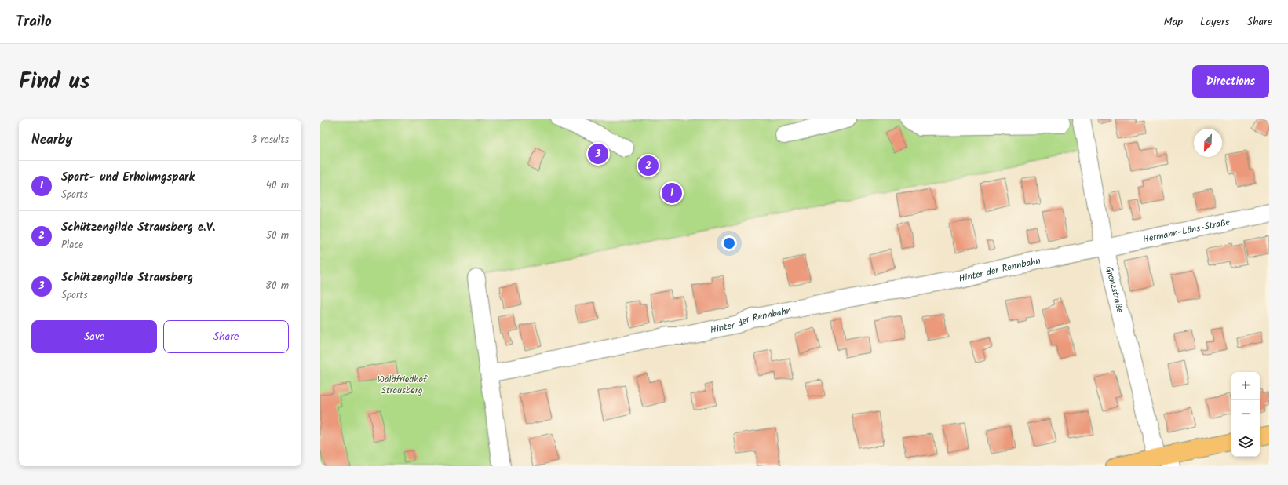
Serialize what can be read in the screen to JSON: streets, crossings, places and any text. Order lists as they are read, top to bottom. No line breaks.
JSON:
{"streets":{"street":["Hermann-Löns-Straße","Hinter der Rennbahn","Grenzstraße"]},"crossings":[["Hermann-Löns-Straße","Hinter der Rennbahn"],["Hermann-Löns-Straße","Grenzstraße"],["Hinter der Rennbahn","Grenzstraße"]],"parks":["Waldfriedhof Strausberg"],"north":"bottom left","page":{"header":"Trailo","nav":["Map","Layers","Share"],"title":"Find us","buttons":["Directions",["Save","Share"]],"heading":["Nearby","3 results"],"pins":["3","2","1"],"list":[{"mark":"1","name":"Sport- und Erholungspark","note":"Sports","value":"40 m"},{"mark":"2","name":"Schützengilde Strausberg e.V.","note":"Place","value":"50 m"},{"mark":"3","name":"Schützengilde Strausberg","note":"Sports","value":"80 m"}],"map_buttons":["+","−"]}}
